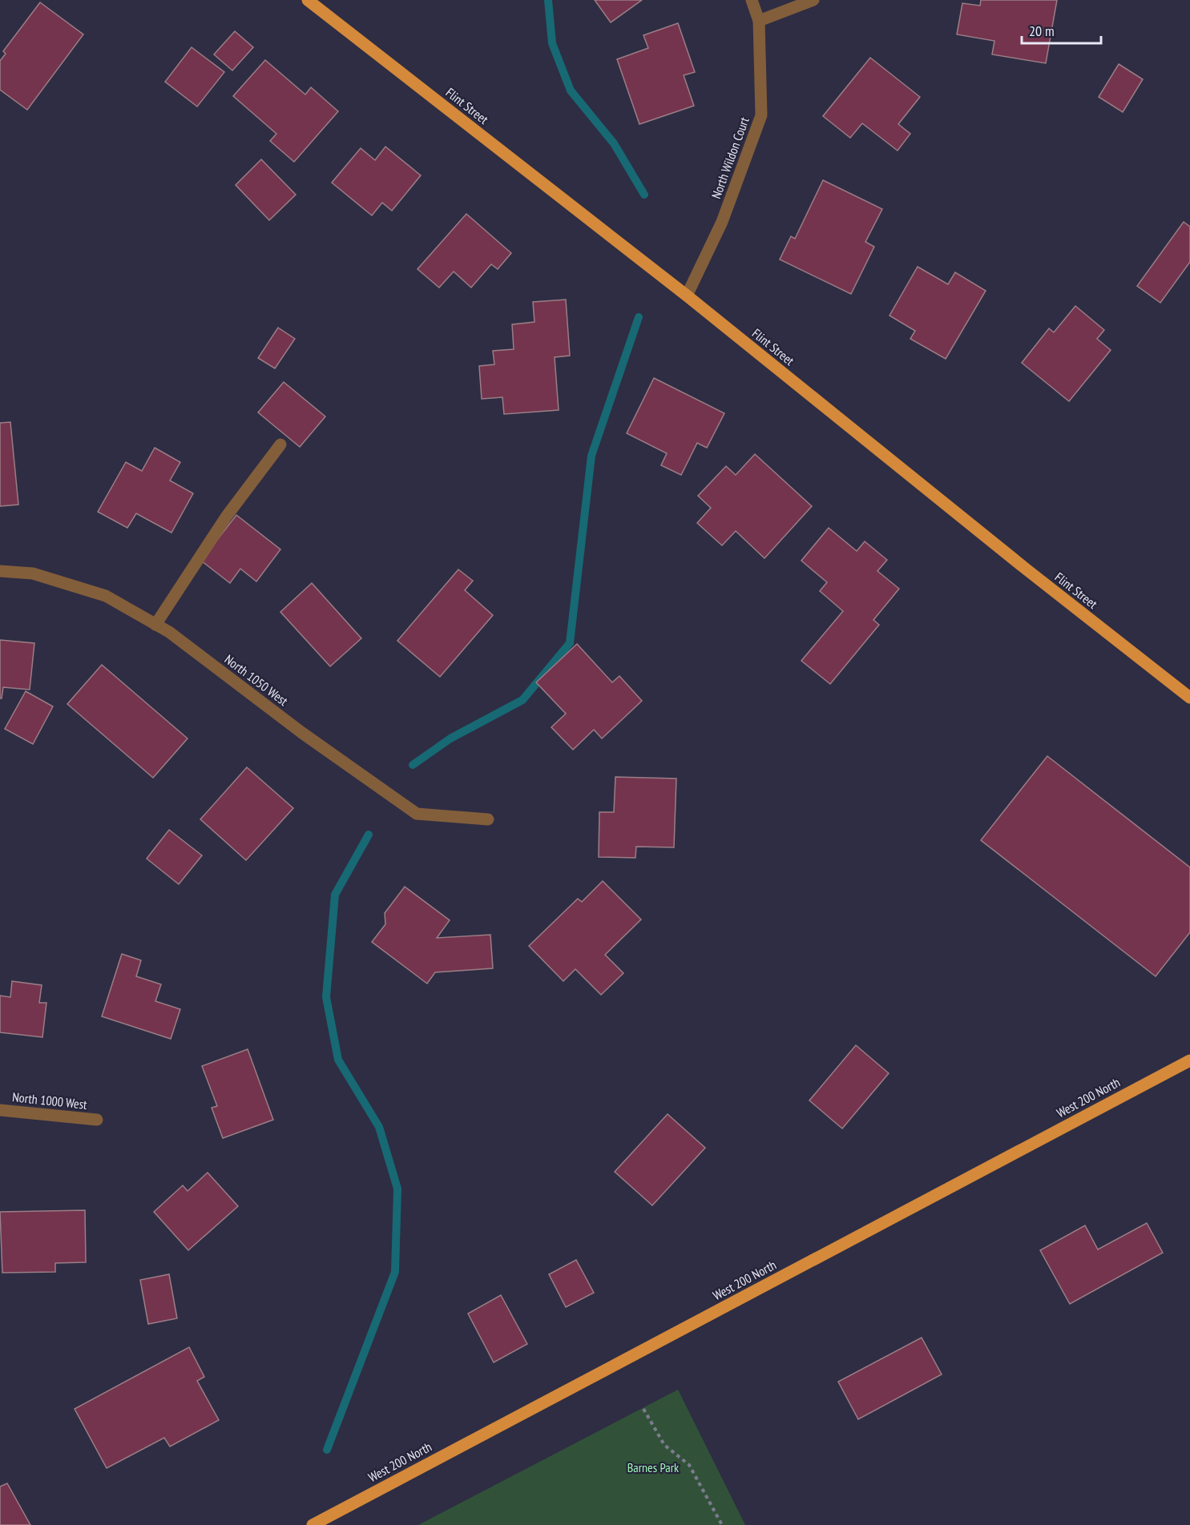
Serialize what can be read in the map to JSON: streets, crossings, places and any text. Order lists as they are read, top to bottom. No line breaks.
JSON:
{"streets":{"main road":["Flint Street","West 200 North"],"street":["North Wildon Court","North 1050 West","North 1000 West"]},"crossings":[["Flint Street","North Wildon Court"]],"parks":["Barnes Park"],"scale_bar":"20 m"}
